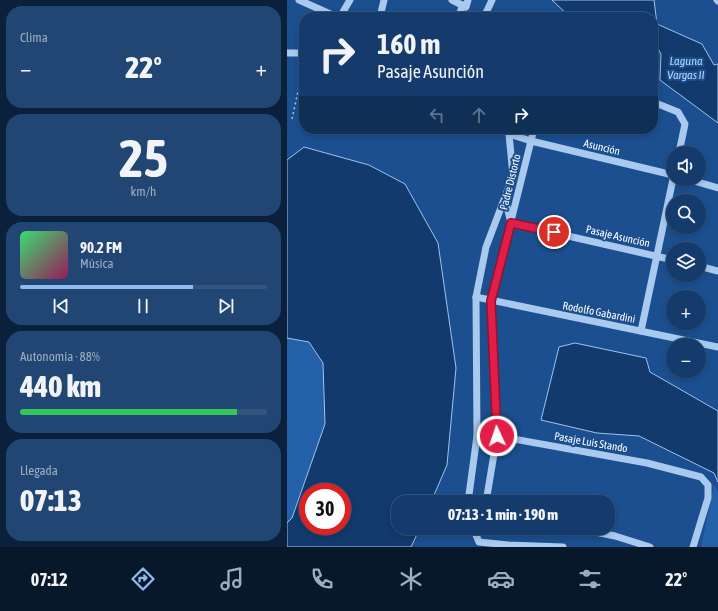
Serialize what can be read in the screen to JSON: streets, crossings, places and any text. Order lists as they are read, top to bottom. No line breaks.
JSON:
{"streets":{"street":["Asunción","Padre Distorto","Pasaje Asunción","Rodolfo Gabardini","Pasaje Luis Stando"]},"crossings":[["Asunción","Padre Distorto"],["Padre Distorto","Pasaje Asunción"],["Padre Distorto","Rodolfo Gabardini"],["Padre Distorto","Pasaje Luis Stando"]],"water":["Laguna Vargas II"],"page":{"tile":["Clima",["25","km/h"],["Autonomía · 88%","440 km"],["Llegada","07:13"]],"turn":["160 m","Pasaje Asunción"],"heat":["−","22°","+"],"map_buttons":["+","−"],"song":["90.2 FM","Música"],"limit":"30","trip":"07:13 · 1 min · 190 m","tabs":["07:12","22°"]}}
